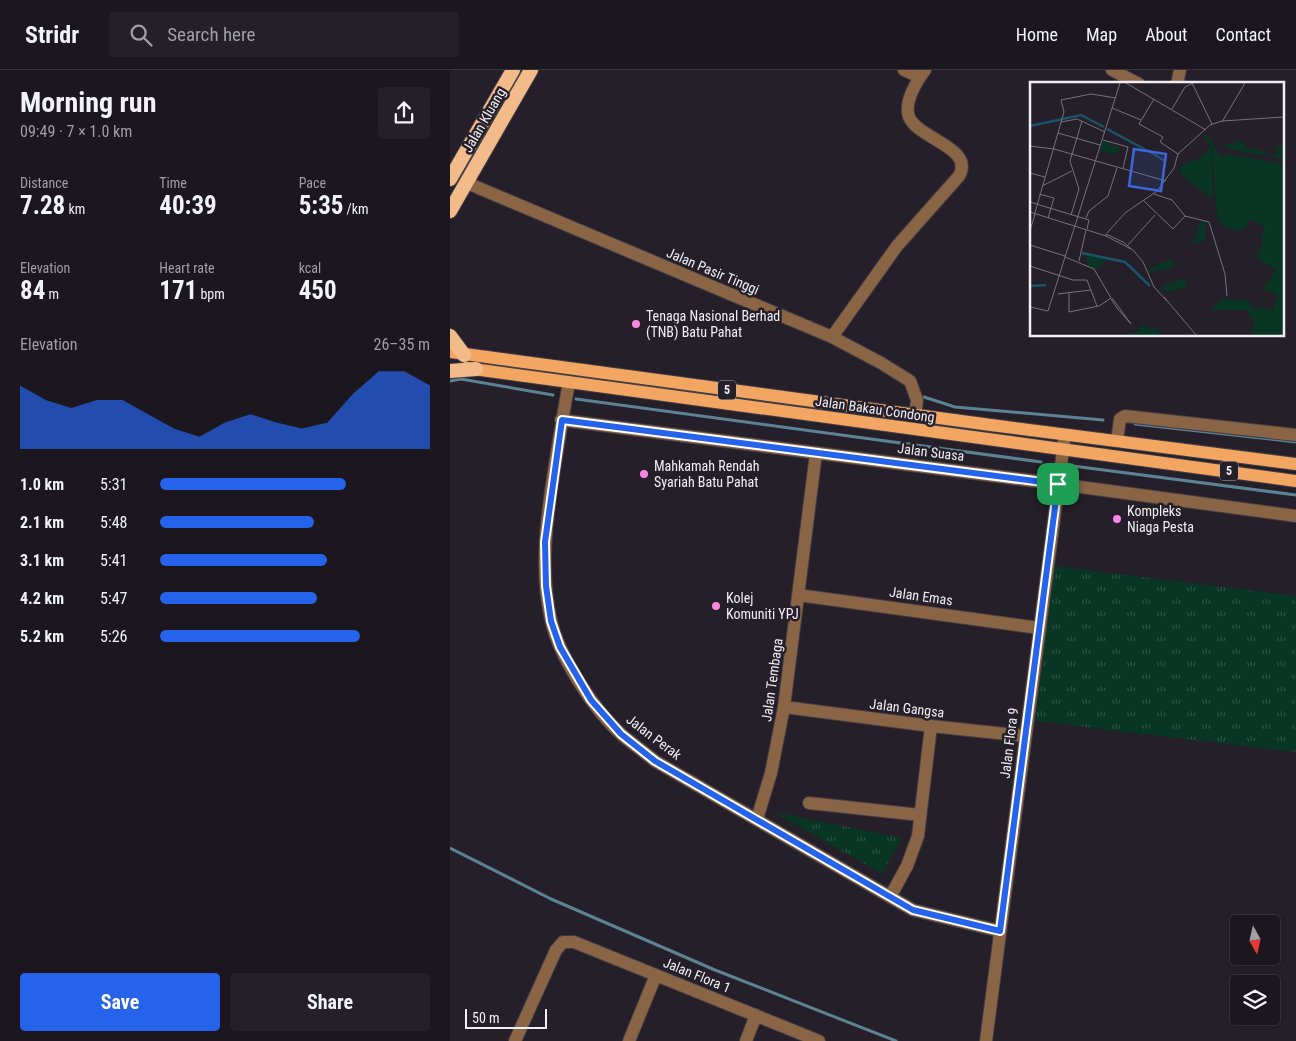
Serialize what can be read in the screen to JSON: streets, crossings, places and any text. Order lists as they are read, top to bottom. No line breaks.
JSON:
{"streets":{"highway":["Jalan Kluang"],"main road":["5","Jalan Bakau Condong"],"street":["Jalan Pasir Tinggi","Jalan Suasa","Jalan Emas","Jalan Tembaga","Jalan Gangsa","Jalan Perak","Jalan Flora 9","Jalan Flora 1"]},"crossings":[["Jalan Kluang","Jalan Pasir Tinggi"],["Jalan Pasir Tinggi","Jalan Bakau Condong"],["Jalan Bakau Condong","Jalan Perak"],["Jalan Bakau Condong","Jalan Flora 9"],["Jalan Suasa","Jalan Tembaga"],["Jalan Suasa","Jalan Perak"],["Jalan Suasa","Jalan Flora 9"],["Jalan Emas","Jalan Tembaga"],["Jalan Emas","Jalan Flora 9"],["Jalan Tembaga","Jalan Gangsa"],["Jalan Tembaga","Jalan Perak"],["Jalan Gangsa","Jalan Flora 9"],["Jalan Perak","Jalan Flora 9"]],"places":["Tenaga Nasional Berhad (TNB) Batu Pahat","Mahkamah Rendah Syariah Batu Pahat","Kompleks Niaga Pesta","Kolej Komuniti YPJ"],"scale_bar":"50 m","north":"bottom","page":{"header":"Stridr","search":"Search here","nav":["Home","Map","About","Contact"],"heading":["Morning run","09:49 · 7 × 1.0 km"],"stats":[["Distance","7.28 km"],["Time","40:39"],["Pace","5:35 /km"],["Elevation","84 m"],["Heart rate","171 bpm"],["kcal","450"]],"chart":["Elevation","26–35 m"],"list":[{"name":"1.0 km","note":"5:31"},{"name":"2.1 km","note":"5:48"},{"name":"3.1 km","note":"5:41"},{"name":"4.2 km","note":"5:47"},{"name":"5.2 km","note":"5:26"}],"buttons":["Save","Share"],"scale":"50 m"}}
